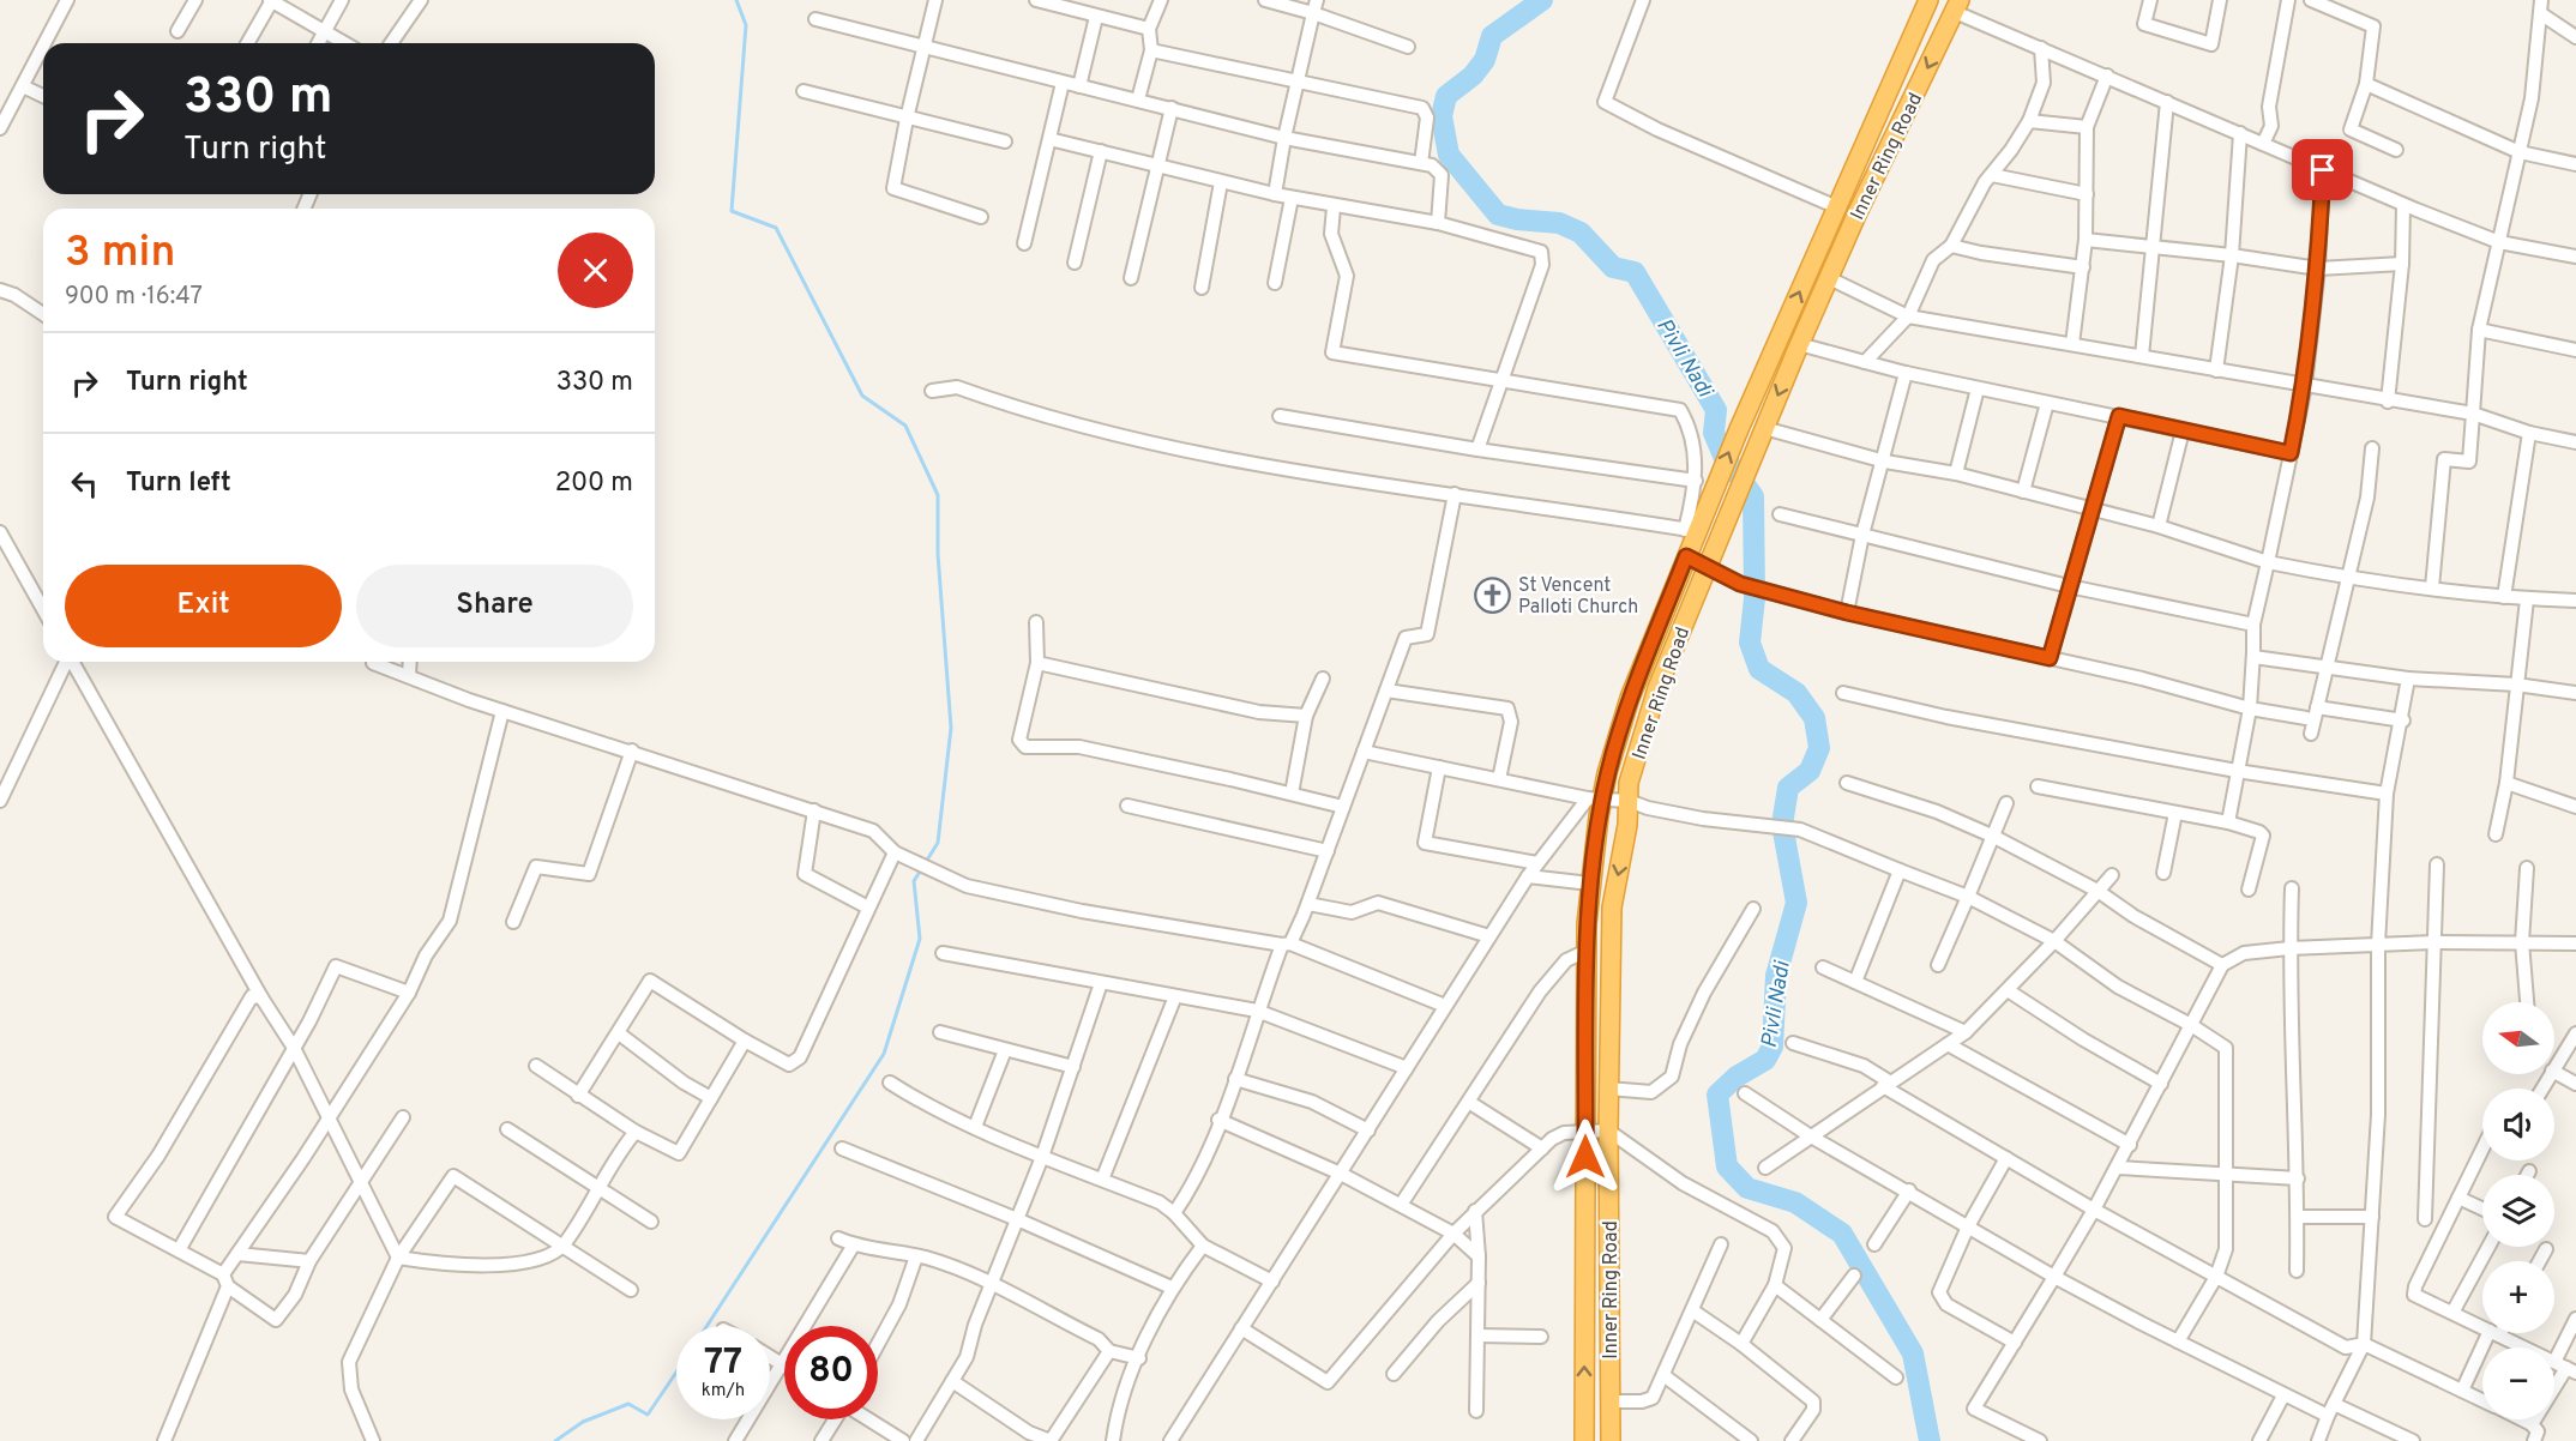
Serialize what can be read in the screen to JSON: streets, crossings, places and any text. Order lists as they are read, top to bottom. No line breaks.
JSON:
{"streets":{"highway":["Inner Ring Road"]},"water":["Pivli Nadi"],"places":{"church":["St Vencent Palloti Church"]},"north":"left","page":{"turn":["330 m","Turn right"],"heading":["3 min","900 m · 16:47"],"list":[{"name":"Turn right","value":"330 m"},{"name":"Turn left","value":"200 m"}],"buttons":["Exit","Share"],"map_buttons":["+","−"],"speed":"77 km/h","limit":"80"}}
